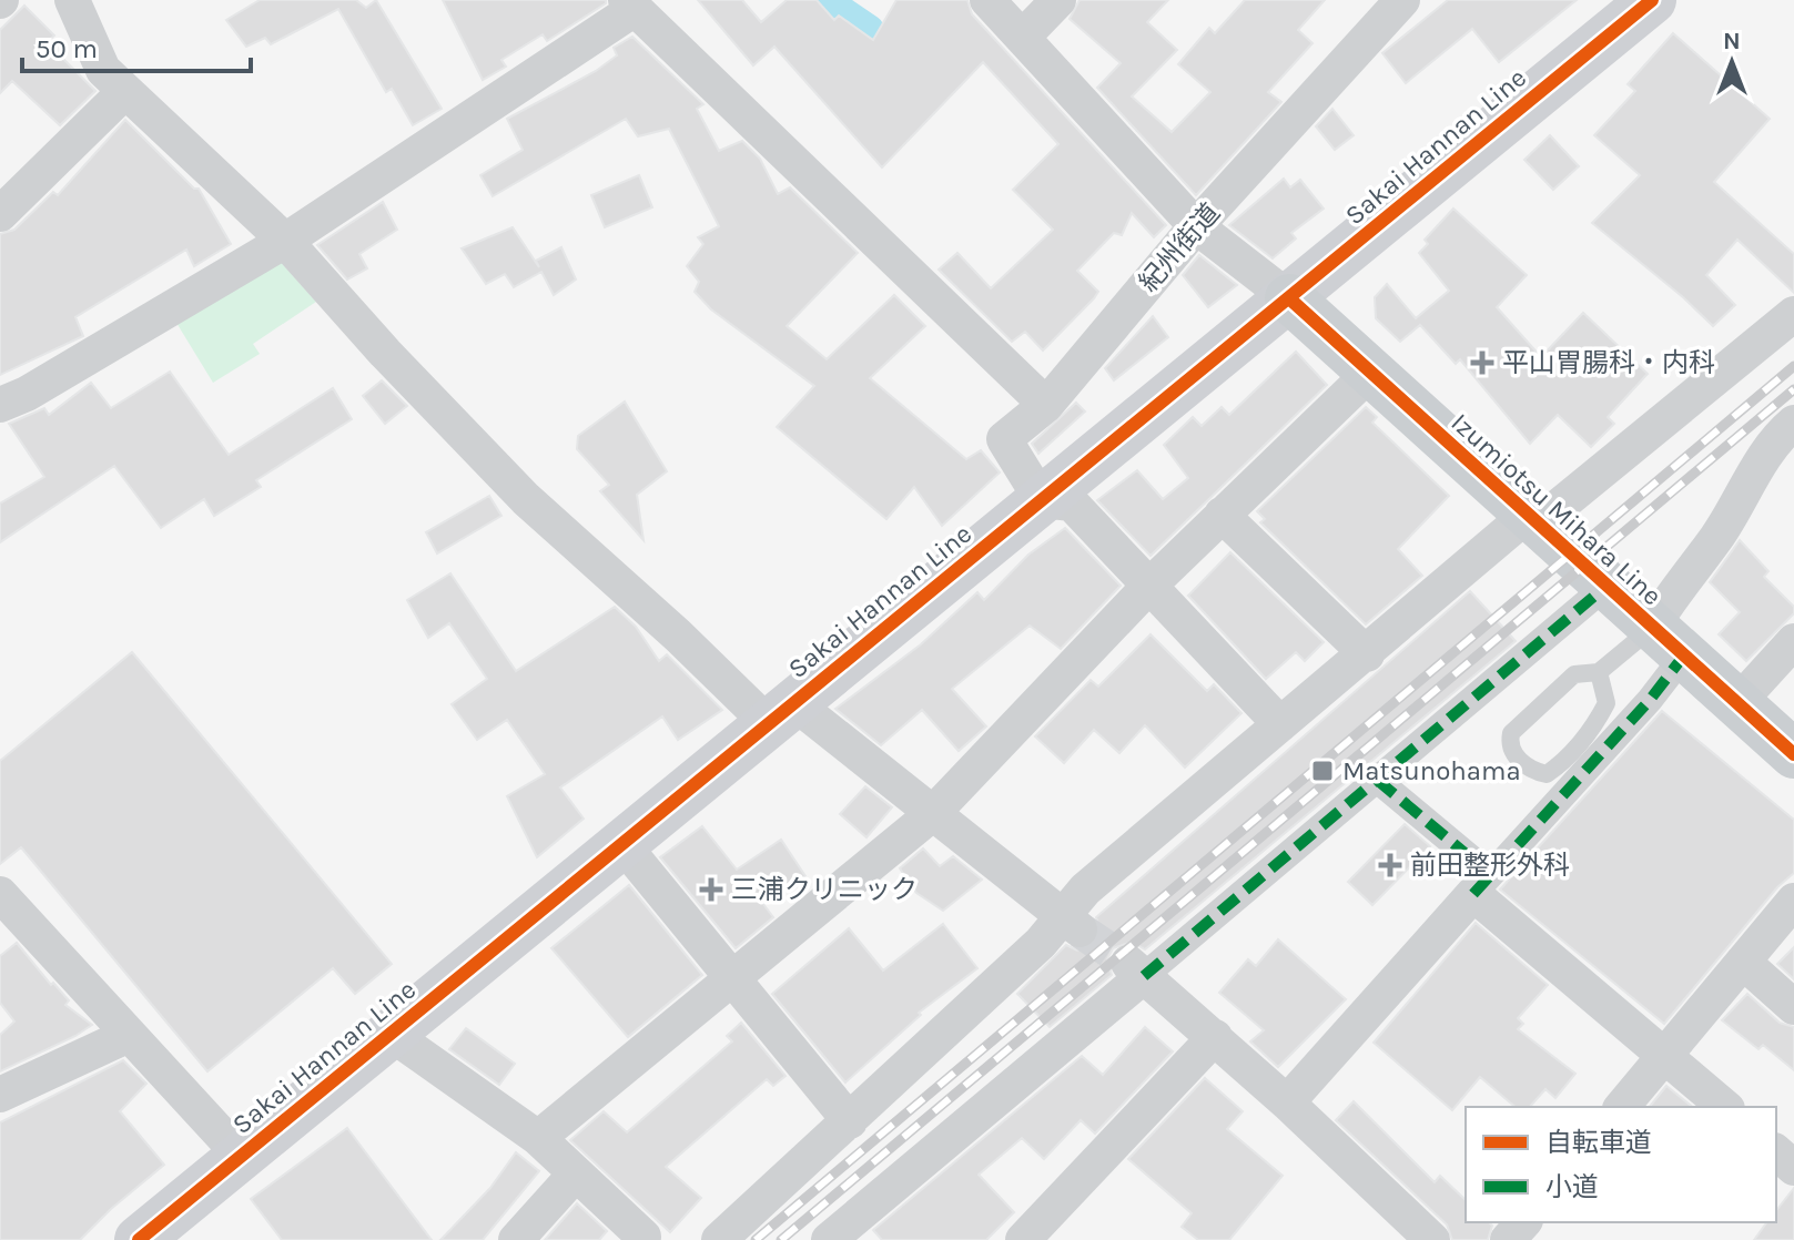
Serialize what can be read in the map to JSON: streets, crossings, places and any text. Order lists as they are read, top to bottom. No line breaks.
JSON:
{"streets":{"main road":["Sakai Hannan Line","Izumiotsu Mihara Line"],"street":["紀州街道"]},"crossings":[["Sakai Hannan Line","紀州街道"],["Sakai Hannan Line","Izumiotsu Mihara Line"]],"places":{"health":["平山胃腸科・内科","前田整形外科","三浦クリニック"],"transit":["Matsunohama"]},"legend":["自転車道","小道"],"scale_bar":"50 m","north":"top"}
